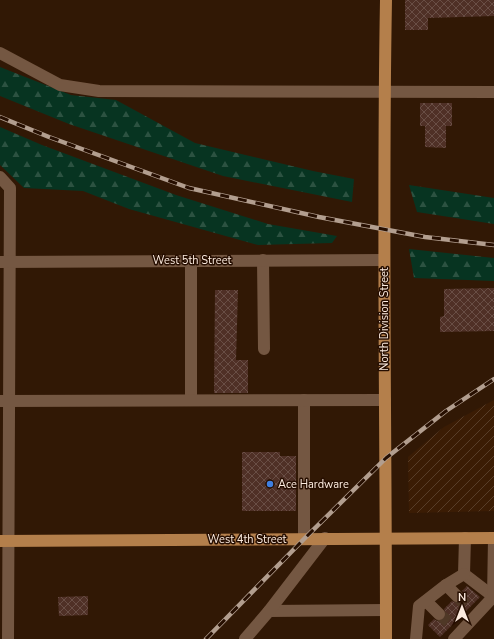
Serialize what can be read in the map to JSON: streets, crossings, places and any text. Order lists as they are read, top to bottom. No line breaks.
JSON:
{"streets":{"main road":["North Division Street","West 4th Street"],"street":["West 5th Street"]},"crossings":[["West 5th Street","North Division Street"],["North Division Street","West 4th Street"]],"places":["Ace Hardware"],"north":"top"}
